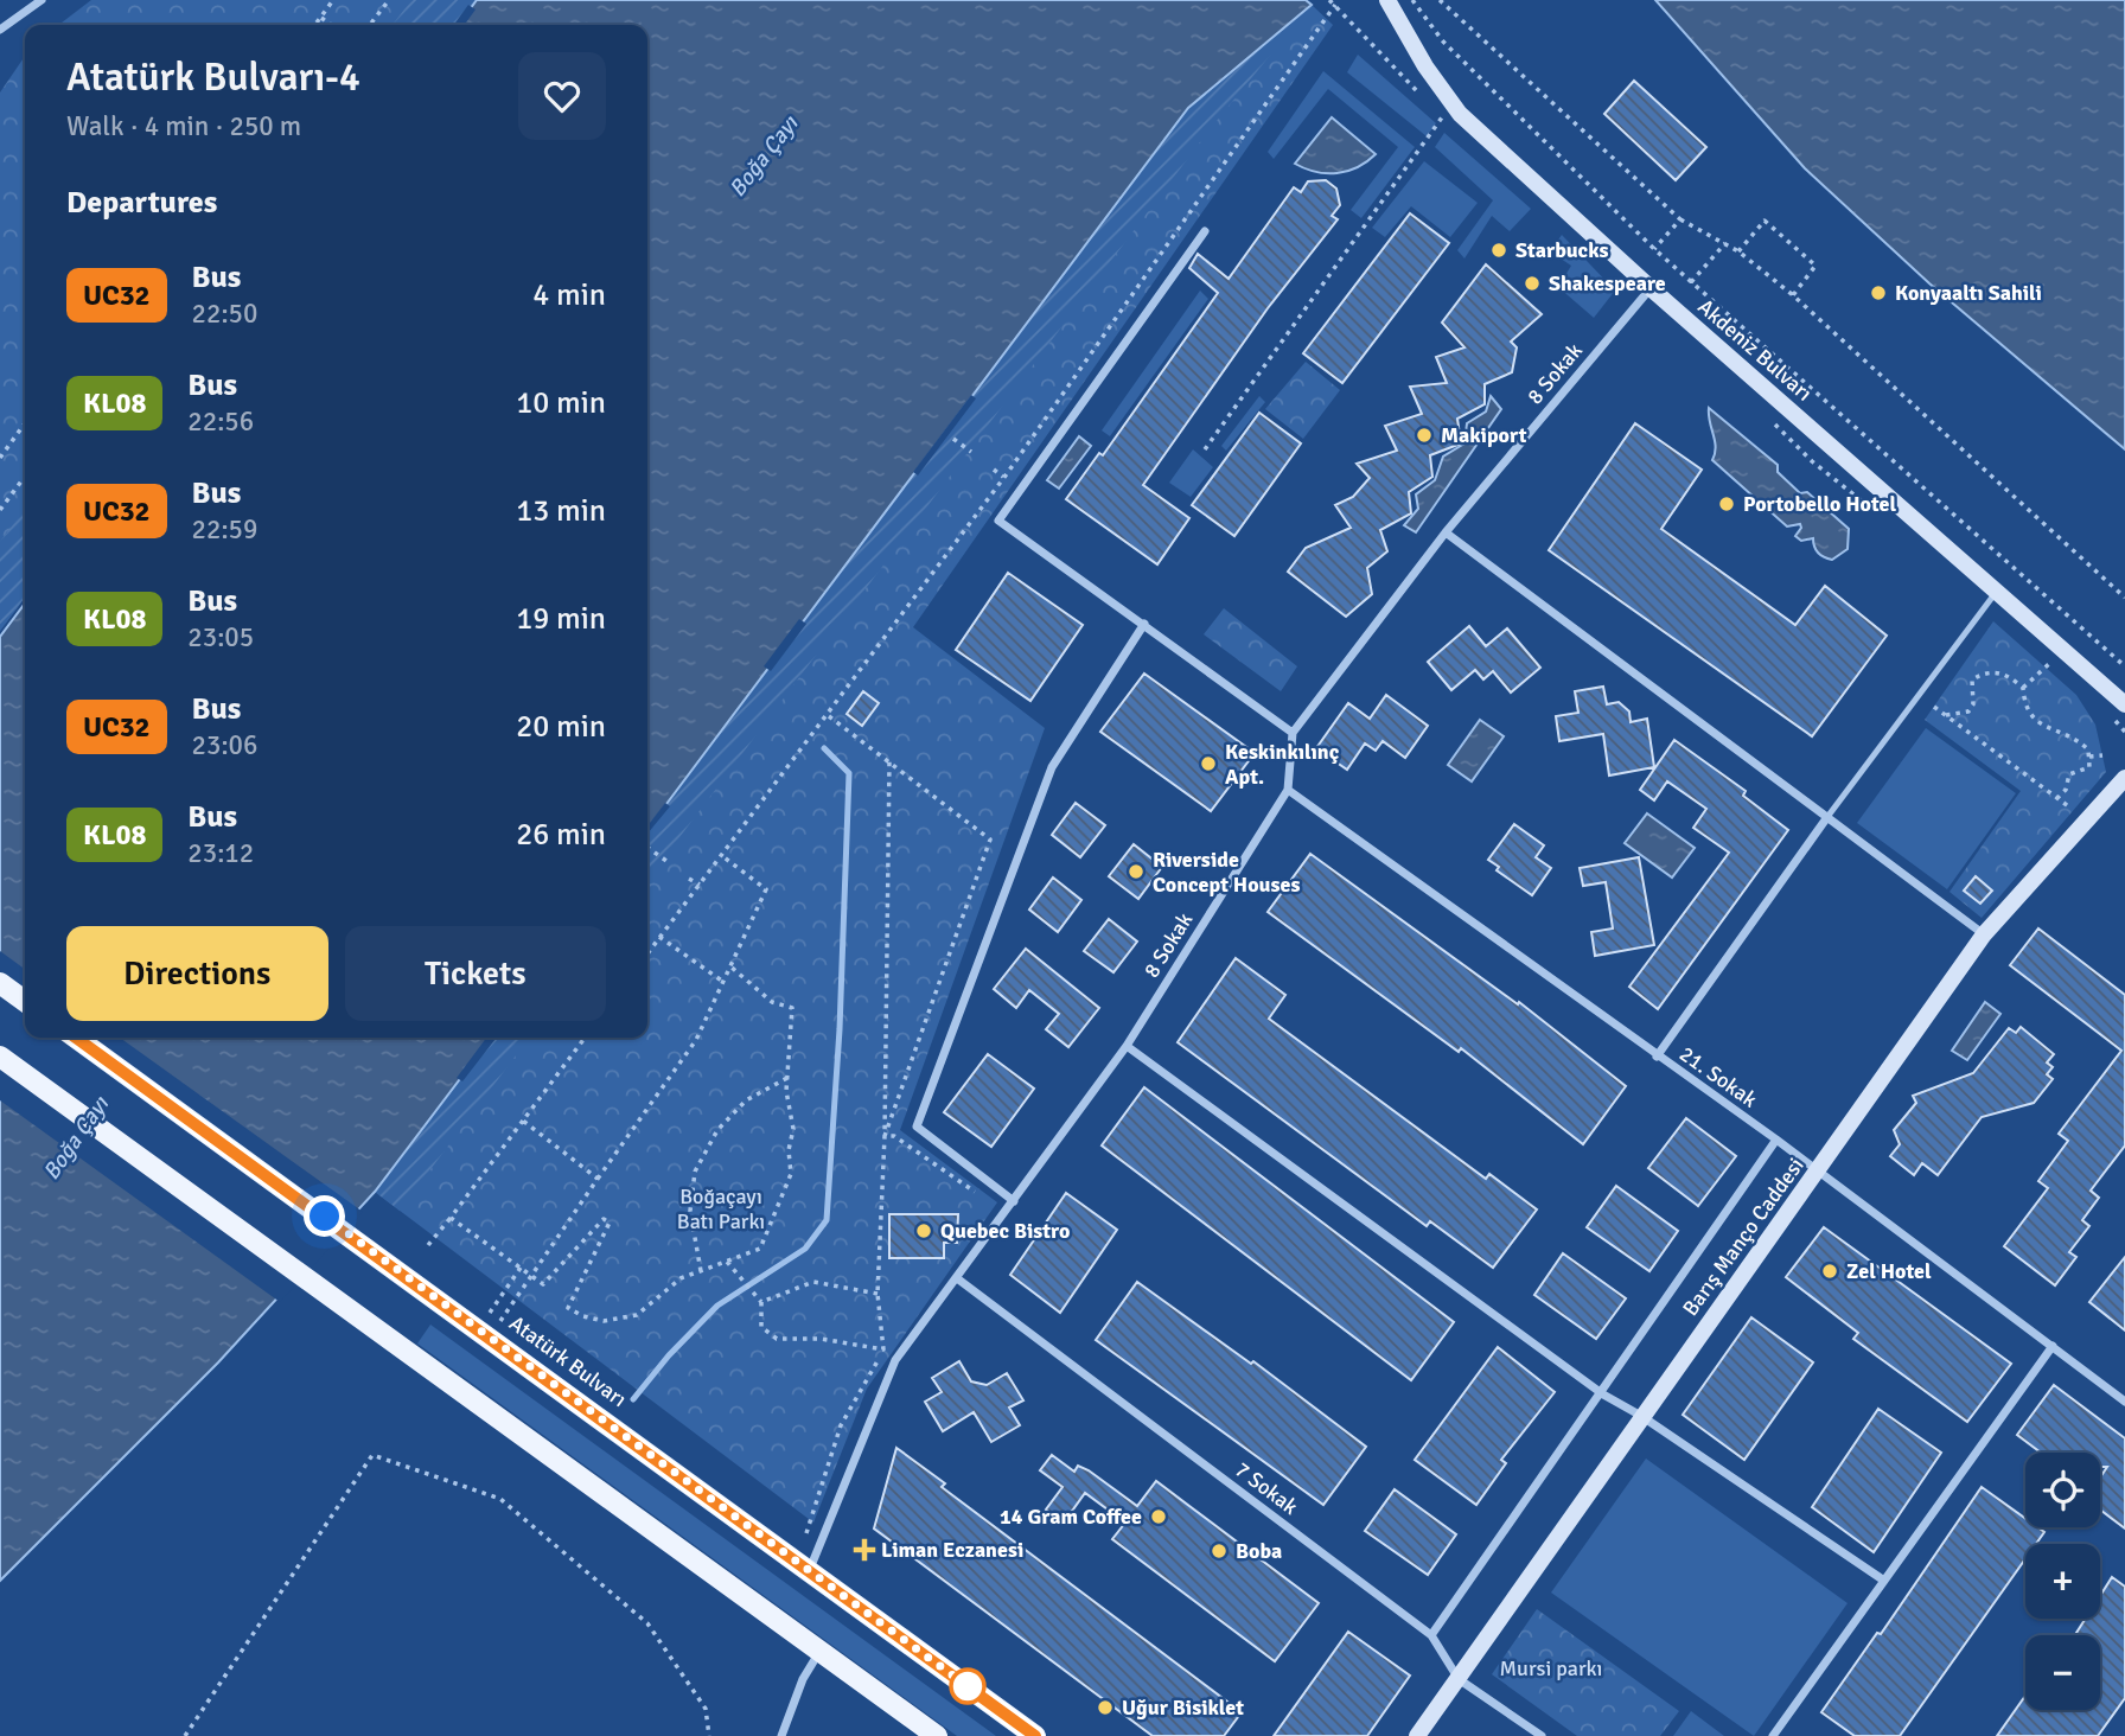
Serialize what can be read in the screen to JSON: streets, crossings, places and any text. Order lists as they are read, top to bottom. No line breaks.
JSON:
{"streets":{"main road":["Atatürk Bulvarı"],"street":["Akdeniz Bulvarı","8 Sokak","21. Sokak","Barış Manço Caddesi","7 Sokak"]},"crossings":[["Akdeniz Bulvarı","8 Sokak"],["8 Sokak","21. Sokak"],["8 Sokak","Atatürk Bulvarı"],["8 Sokak","7 Sokak"],["21. Sokak","Barış Manço Caddesi"],["Barış Manço Caddesi","7 Sokak"]],"water":["Boğa Çayı"],"parks":["Boğaçayı Batı Parkı","Mursi parkı"],"places":{"other":["Starbucks","Shakespeare","Konyaaltı Sahili","Makiport","Portobello Hotel","Keskinkılınç Apt.","Riverside Concept Houses","Quebec Bistro","Zel Hotel","14 Gram Coffee","Boba","Uğur Bisiklet"],"health":["Liman Eczanesi"]},"lines":["bus line UC32"],"page":{"heading":[["Atatürk Bulvarı-4","Walk · 4 min · 250 m"],"Departures"],"list":[{"mark":"UC32","name":"Bus","note":"22:50","value":"4 min"},{"mark":"KL08","name":"Bus","note":"22:56","value":"10 min"},{"mark":"UC32","name":"Bus","note":"22:59","value":"13 min"},{"mark":"KL08","name":"Bus","note":"23:05","value":"19 min"},{"mark":"UC32","name":"Bus","note":"23:06","value":"20 min"},{"mark":"KL08","name":"Bus","note":"23:12","value":"26 min"}],"buttons":["Directions","Tickets"],"map_buttons":["+","−"]}}
